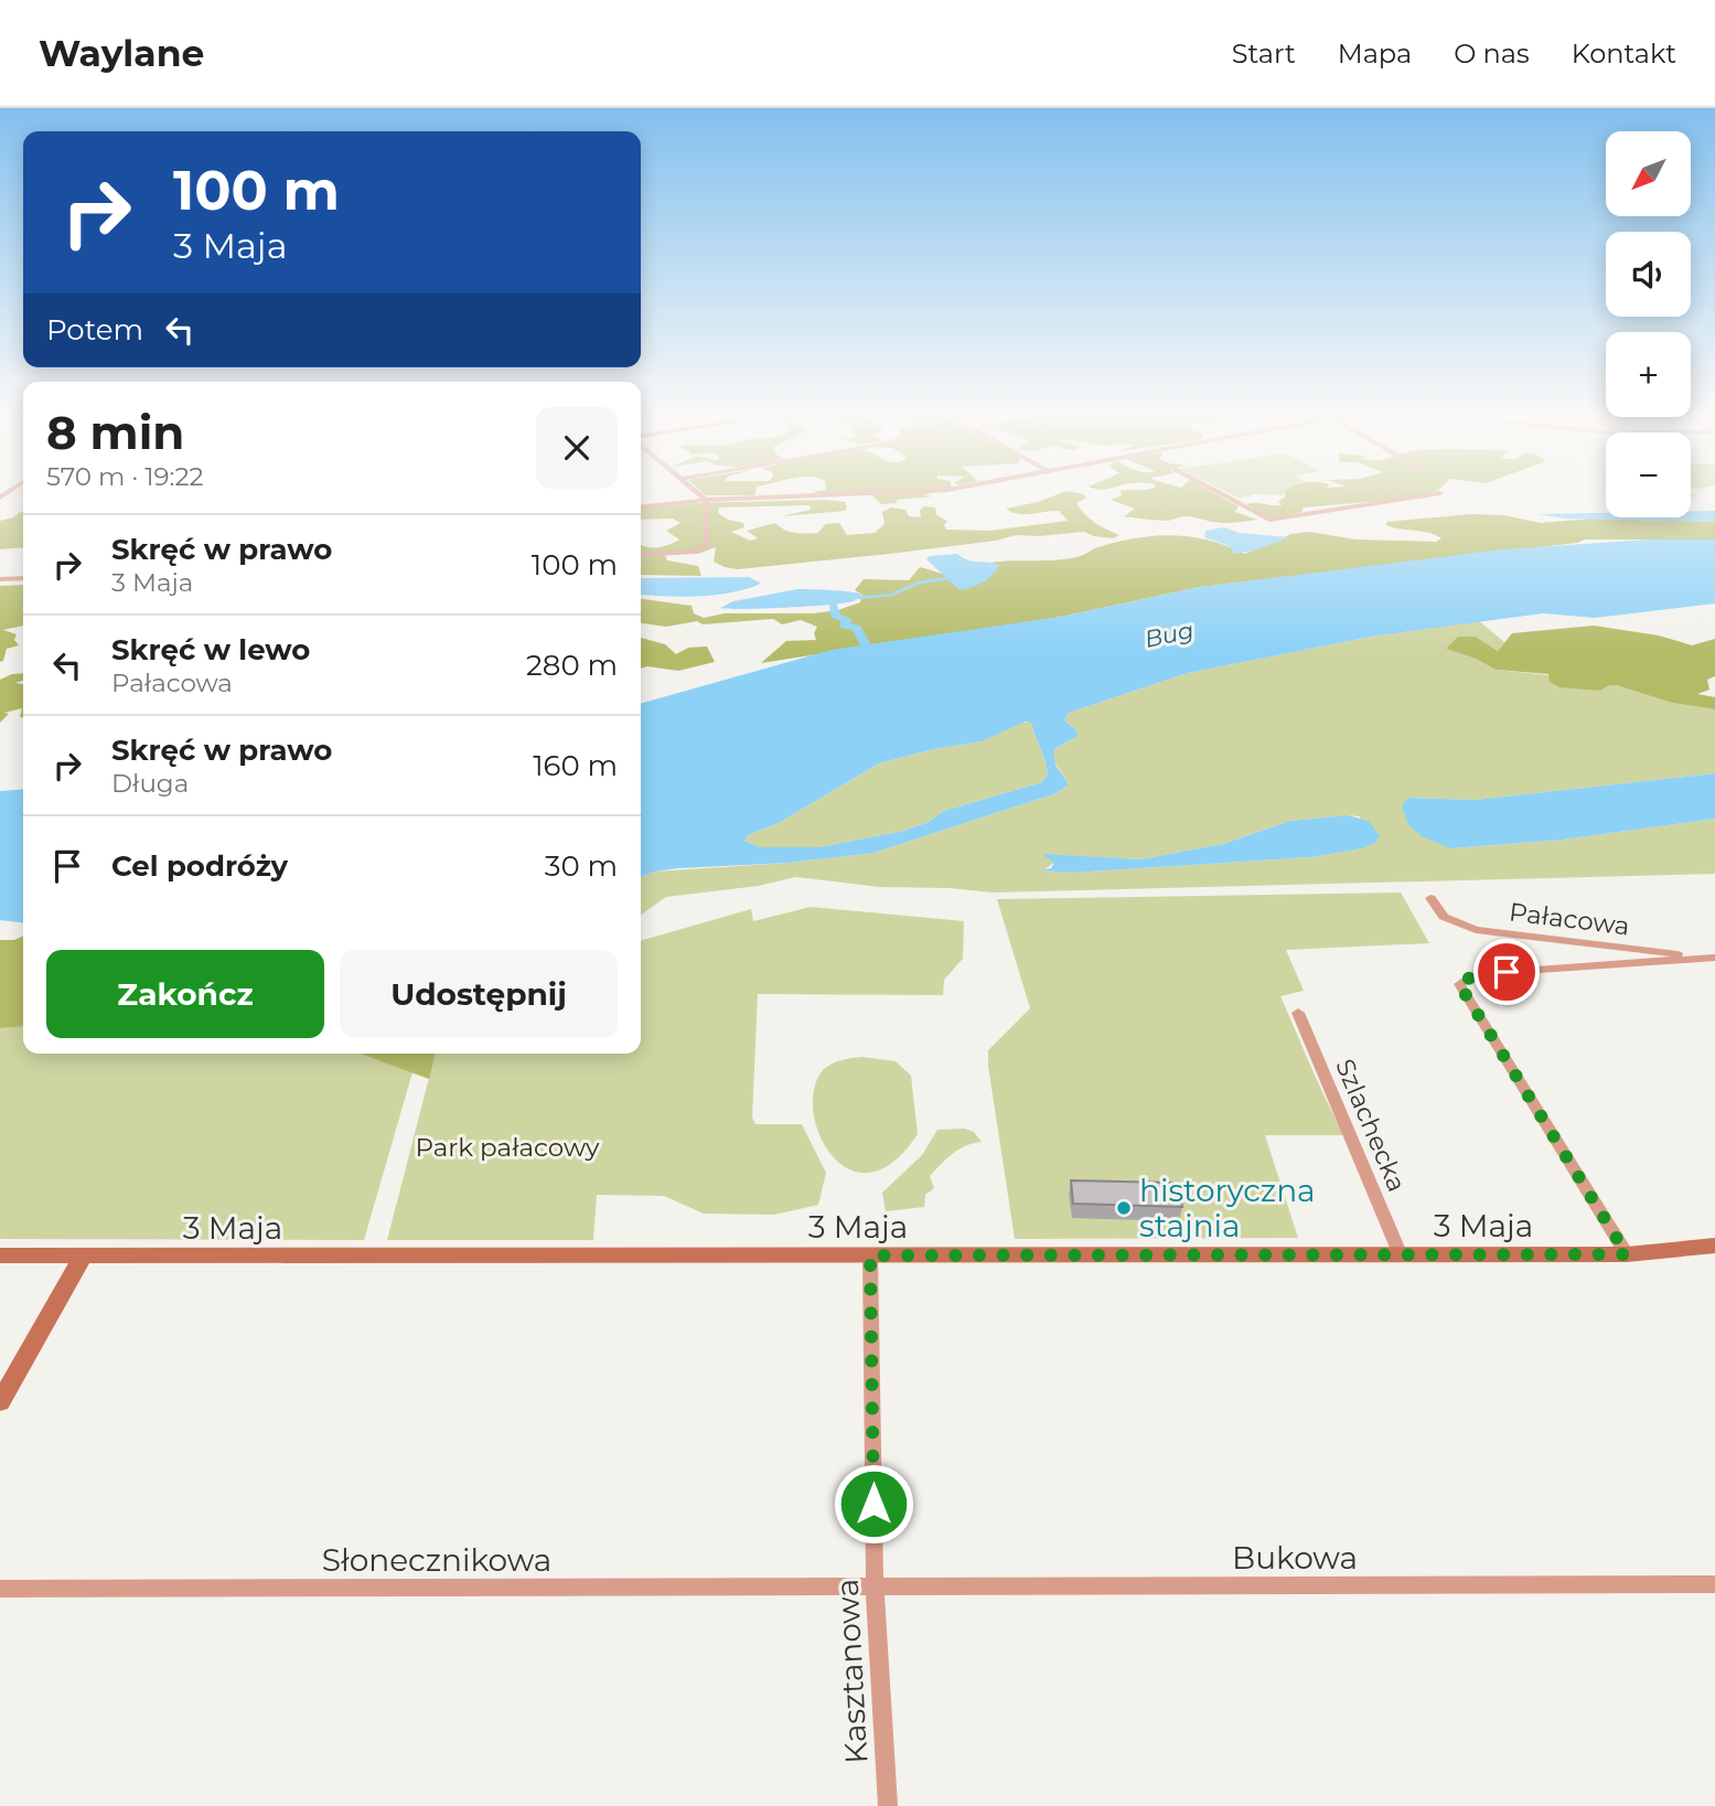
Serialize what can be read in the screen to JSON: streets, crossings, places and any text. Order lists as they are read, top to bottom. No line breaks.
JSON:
{"streets":{"street":["Pałacowa","Szlachecka","3 Maja","Bukowa","Słonecznikowa","Kasztanowa"]},"crossings":[["Szlachecka","3 Maja"],["3 Maja","Kasztanowa"],["Bukowa","Słonecznikowa"],["Bukowa","Kasztanowa"],["Słonecznikowa","Kasztanowa"]],"water":["Bug"],"parks":["Park pałacowy"],"places":["historyczna stajnia"],"north":"bottom left","page":{"header":"Waylane","nav":["Start","Mapa","O nas","Kontakt"],"map_buttons":["+","−"],"turn":["100 m","3 Maja"],"then":"Potem","heading":["8 min","570 m · 19:22"],"list":[{"name":"Skręć w prawo","note":"3 Maja","value":"100 m"},{"name":"Skręć w lewo","note":"Pałacowa","value":"280 m"},{"name":"Skręć w prawo","note":"Długa","value":"160 m"},{"name":"Cel podróży","value":"30 m"}],"buttons":["Zakończ","Udostępnij"]}}
